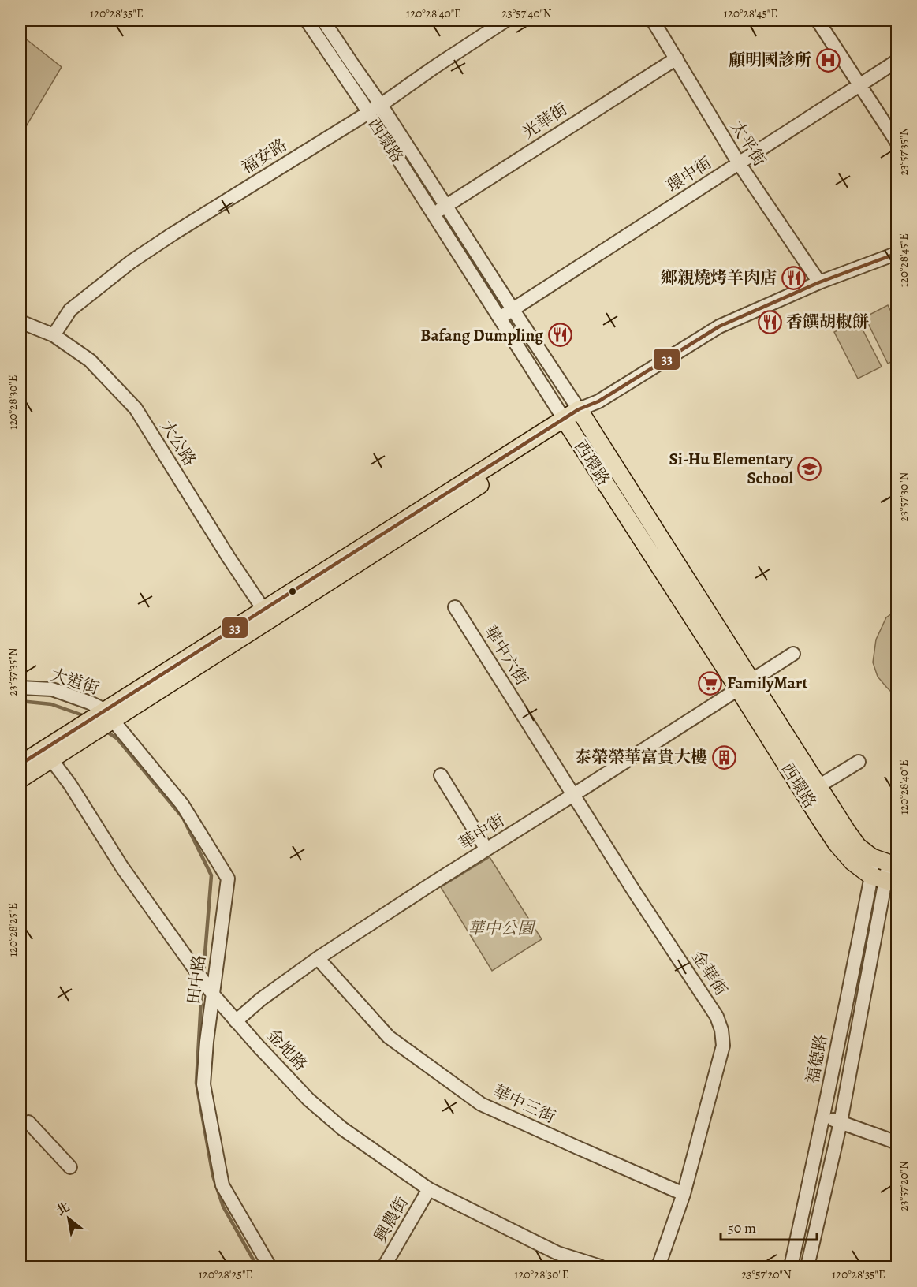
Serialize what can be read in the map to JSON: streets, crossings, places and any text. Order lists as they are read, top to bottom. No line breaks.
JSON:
{"streets":{"main road":["西環路"],"street":["光華街","太平街","福安路","環中街","大公路","華中六街","大道街","華中街","金華街","田中路","金地路","福德路","華中三街","興農街"]},"crossings":[["光華街","西環路"],["光華街","太平街"],["西環路","福安路"],["西環路","環中街"],["西環路","華中街"],["西環路","福德路"],["太平街","環中街"],["福安路","大公路"],["華中六街","華中街"],["華中六街","金華街"],["大道街","田中路"],["華中街","金華街"],["華中街","金地路"],["華中街","華中三街"],["金華街","華中三街"],["田中路","金地路"],["金地路","興農街"]],"parks":["華中公園"],"places":{"hospital":["顧明國診所"],"restaurant":["鄉親燒烤羊肉店","香饌胡椒餅","Bafang Dumpling"],"school or university":["Si-Hu Elementary School"],"supermarket":["FamilyMart"],"building":["泰榮榮華富貴大樓"]},"lines":["transit line 33"],"scale_bar":"50 m","north":"top left","coordinates":["120°28'35\"E","120°28'40\"E","23°57'40\"N","120°28'45\"E","23°57'35\"N","120°28'30\"E","23°57'30\"N","120°28'25\"E","23°57'20\"N"]}
